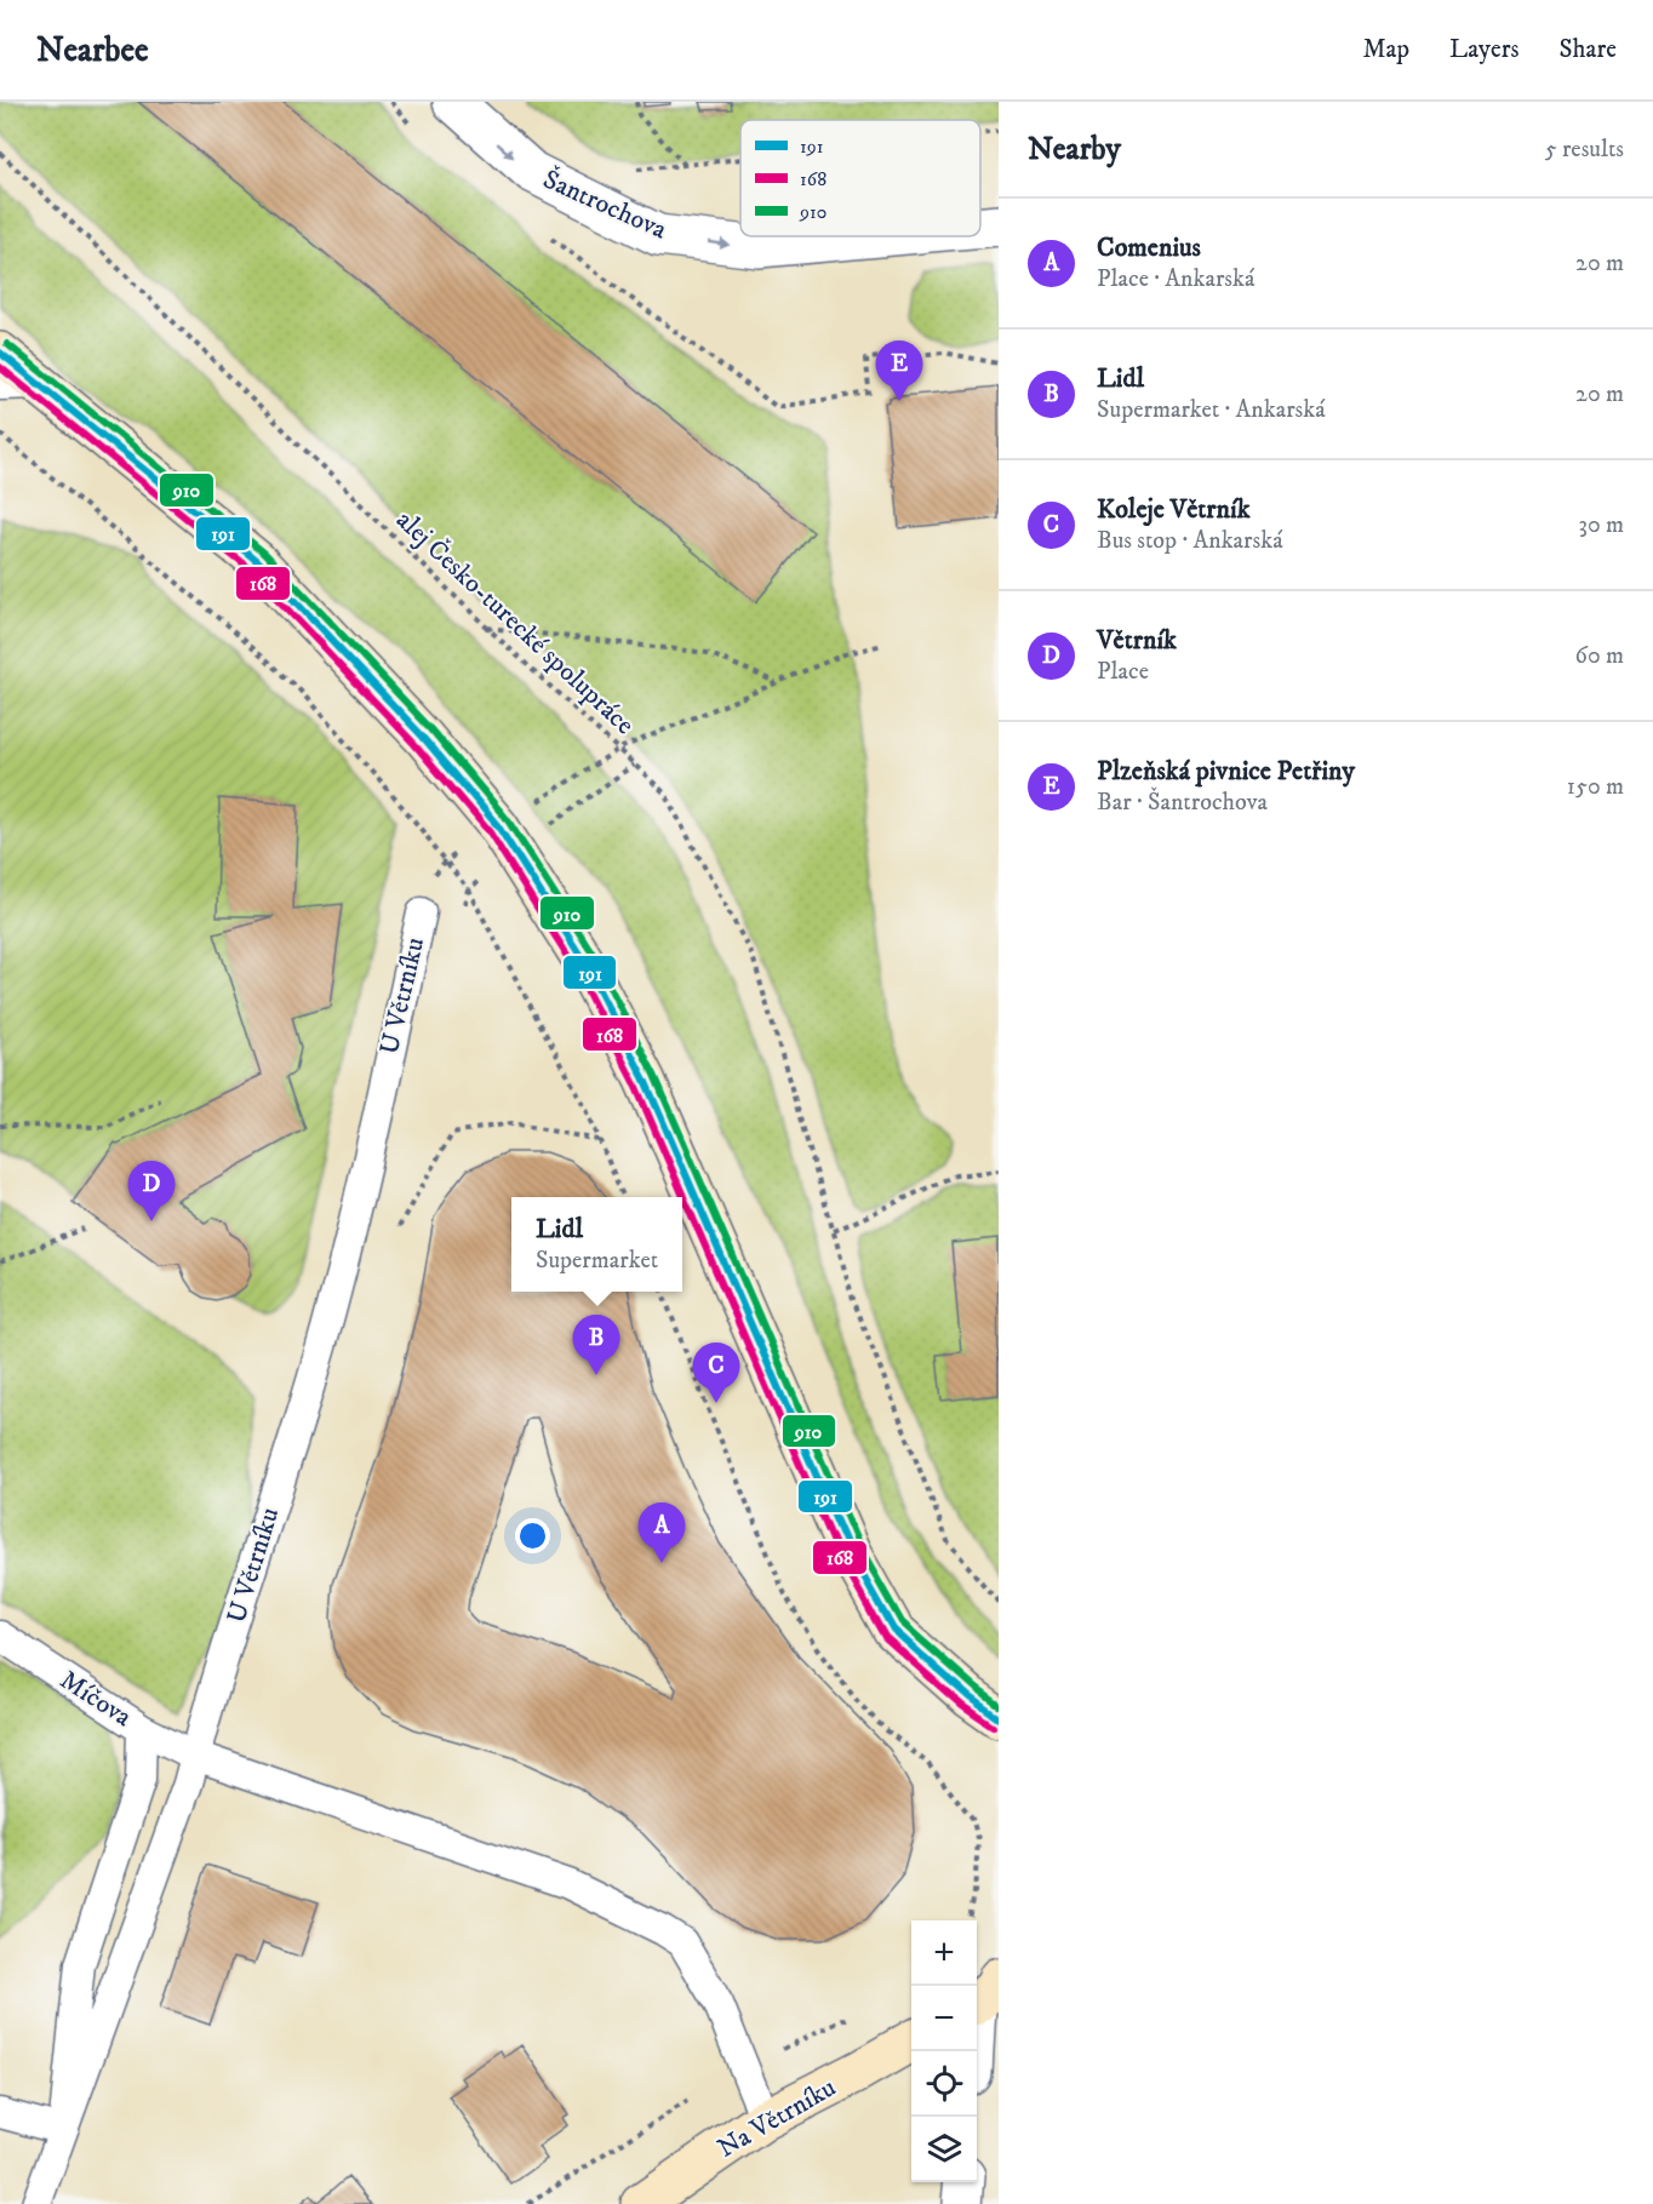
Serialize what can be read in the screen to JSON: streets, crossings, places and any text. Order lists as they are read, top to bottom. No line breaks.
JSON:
{"streets":{"street":["Šantrochova","Na Větrníku"],"lane":["U Větrníku","Míčova"],"path":["alej Česko-turecké spolupráce"]},"crossings":[["U Větrníku","Míčova"],["Míčova","Na Větrníku"]],"one_way":["Šantrochova"],"lines":["transit line 910","transit line 191","transit line 168"],"legend":["191","168","910"],"page":{"header":"Nearbee","nav":["Map","Layers","Share"],"heading":["Nearby","5 results"],"list":[{"mark":"A","name":"Comenius","note":"Place · Ankarská","value":"20 m"},{"mark":"B","name":"Lidl","note":"Supermarket · Ankarská","value":"20 m"},{"mark":"C","name":"Koleje Větrník","note":"Bus stop · Ankarská","value":"30 m"},{"mark":"D","name":"Větrník","note":"Place","value":"60 m"},{"mark":"E","name":"Plzeňská pivnice Petřiny","note":"Bar · Šantrochova","value":"150 m"}],"pins":["E","D","B","C","A"],"popup":["Lidl","Supermarket"],"map_buttons":["+","−"]}}
